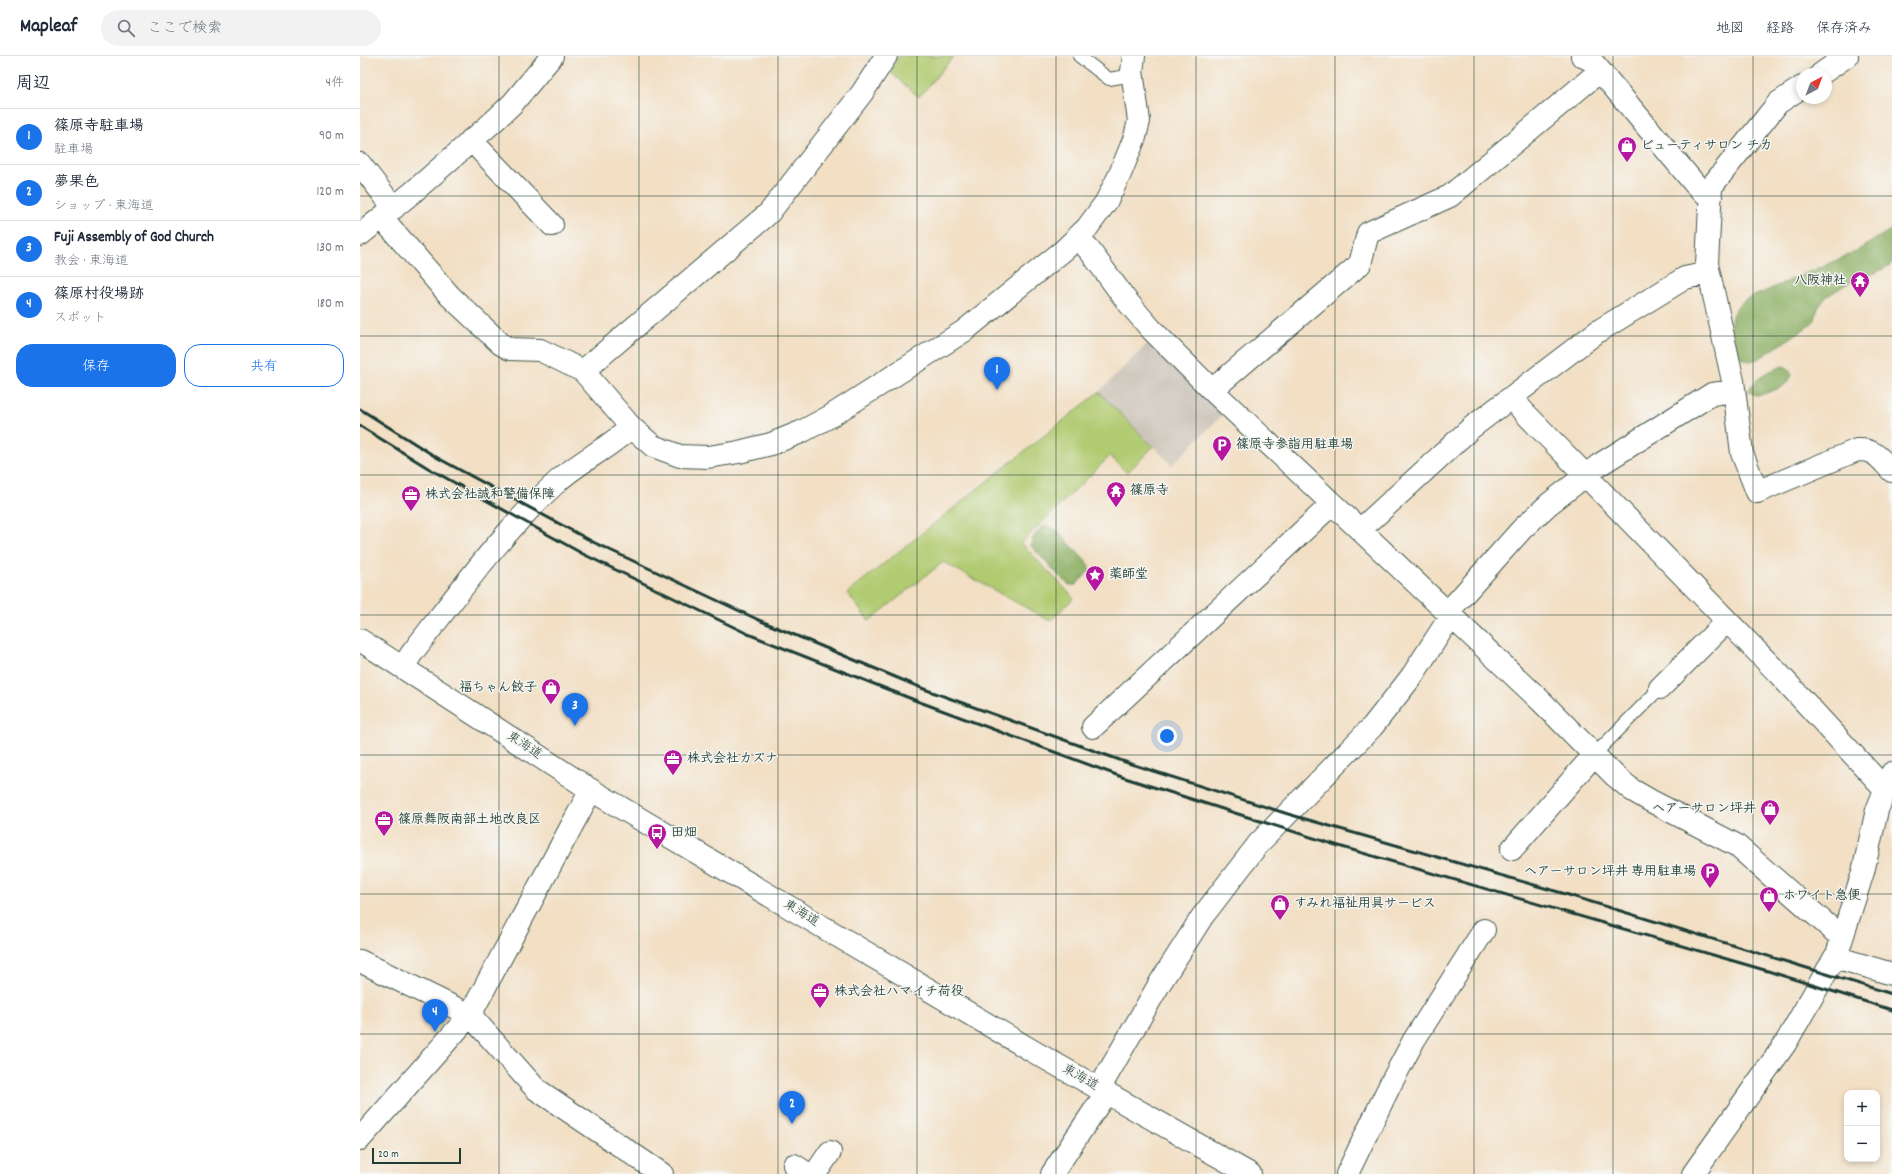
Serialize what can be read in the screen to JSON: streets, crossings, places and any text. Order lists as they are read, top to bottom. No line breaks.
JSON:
{"streets":{"street":["東海道"]},"places":{"shop":["ビューティサロン チカ","福ちゃん餃子","ヘアーサロン坪井","ホワイト急便","すみれ福祉用具サービス"],"temple":["八阪神社","篠原寺"],"parking":["篠原寺参詣用駐車場","ヘアーサロン坪井 専用駐車場"],"office":["株式会社誠和警備保障","株式会社カズナ","篠原舞阪南部土地改良区","株式会社ハマイチ荷役"],"place":["薬師堂"],"bus stop":["田畑"]},"scale_bar":"20 m","north":"top right","page":{"header":"Mapleaf","search":"ここで検索","nav":["地図","経路","保存済み"],"heading":["周辺","4件"],"list":[{"mark":"1","name":"篠原寺駐車場","note":"駐車場","value":"90 m"},{"mark":"2","name":"夢果色","note":"ショップ · 東海道","value":"120 m"},{"mark":"3","name":"Fuji Assembly of God Church","note":"教会 · 東海道","value":"130 m"},{"mark":"4","name":"篠原村役場跡","note":"スポット","value":"180 m"}],"buttons":["保存","共有"],"pins":["1","3","4","2"],"map_buttons":["+","−"],"scale":"20 m"}}
